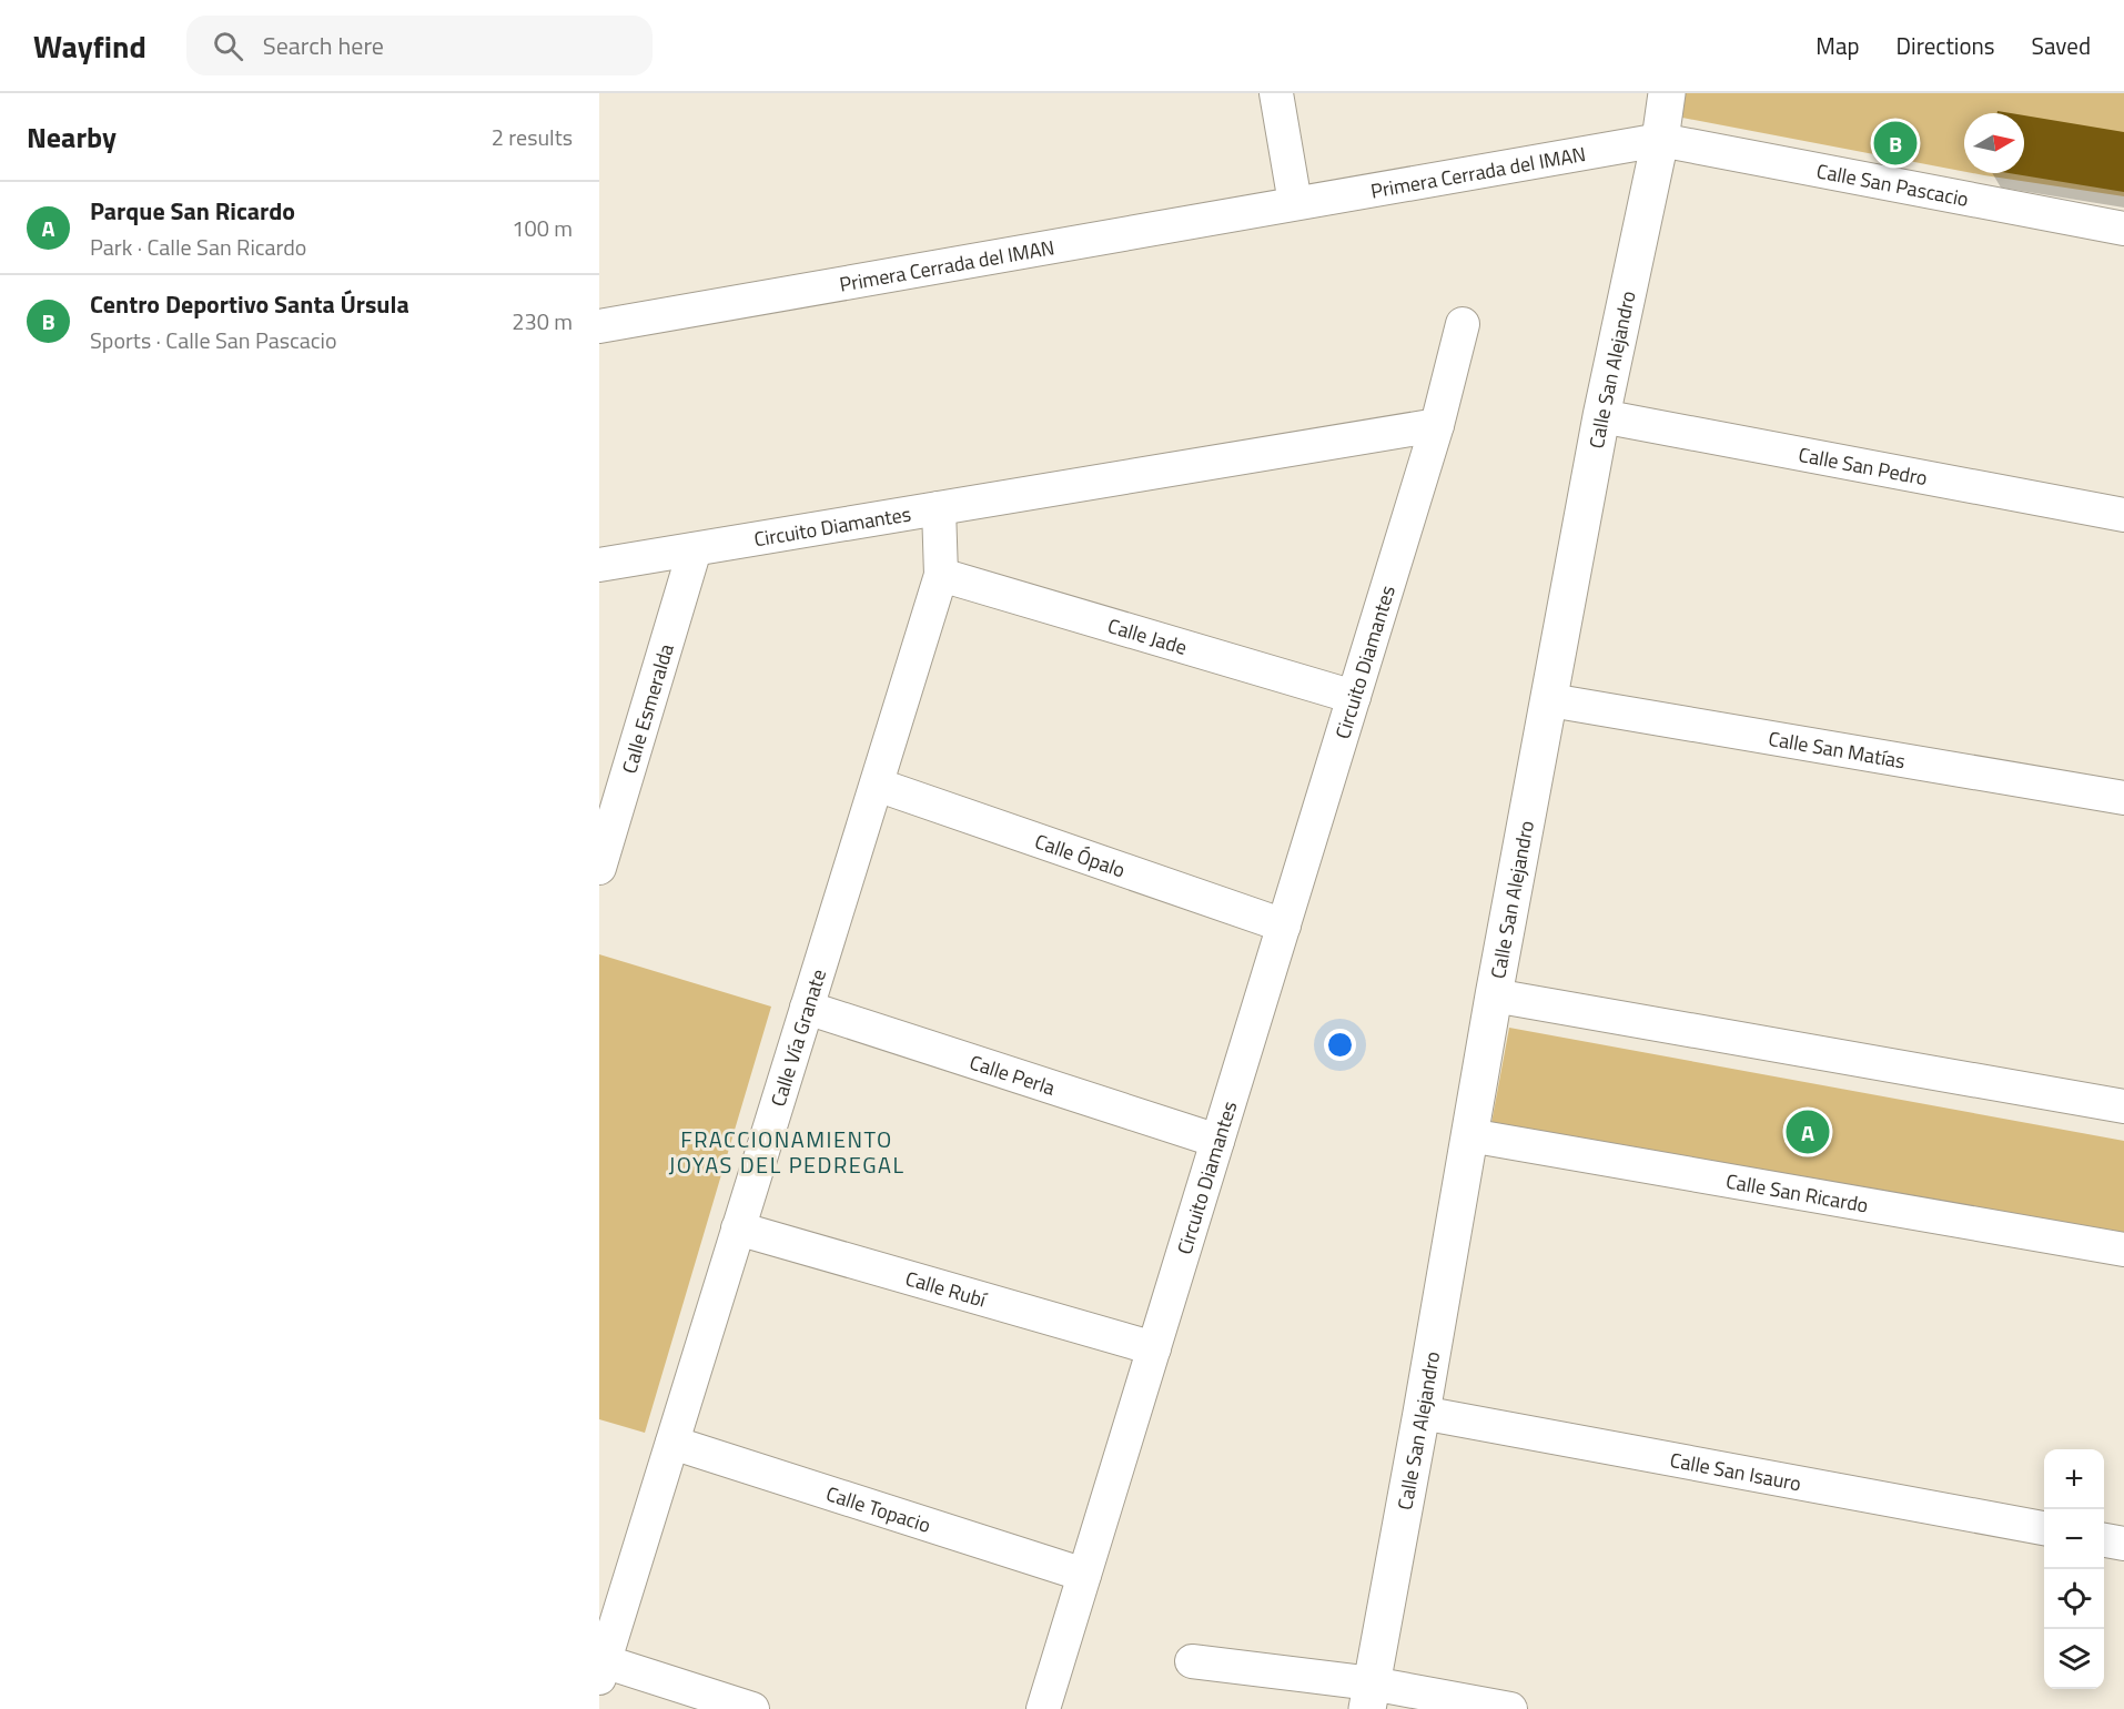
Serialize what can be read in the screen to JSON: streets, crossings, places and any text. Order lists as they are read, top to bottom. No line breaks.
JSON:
{"streets":{"street":["Primera Cerrada del IMAN","Calle San Pascacio","Calle San Alejandro","Calle San Pedro","Circuito Diamantes","Calle Jade","Calle Esmeralda","Calle San Matías","Calle Ópalo","Calle Vía Granate","Calle Perla","Calle San Ricardo","Calle Rubí","Calle San Isauro","Calle Topacio"]},"crossings":[["Primera Cerrada del IMAN","Calle San Pascacio"],["Primera Cerrada del IMAN","Calle San Alejandro"],["Calle San Pascacio","Calle San Alejandro"],["Calle San Alejandro","Calle San Pedro"],["Calle San Alejandro","Calle San Matías"],["Calle San Alejandro","Calle San Ricardo"],["Calle San Alejandro","Calle San Isauro"],["Circuito Diamantes","Calle Jade"],["Circuito Diamantes","Calle Esmeralda"],["Circuito Diamantes","Calle Ópalo"],["Circuito Diamantes","Calle Vía Granate"],["Circuito Diamantes","Calle Perla"],["Circuito Diamantes","Calle Rubí"],["Circuito Diamantes","Calle Topacio"],["Calle Jade","Calle Vía Granate"],["Calle Ópalo","Calle Vía Granate"],["Calle Vía Granate","Calle Perla"],["Calle Vía Granate","Calle Rubí"],["Calle Vía Granate","Calle Topacio"]],"districts":["FRACCIONAMIENTO JOYAS DEL PEDREGAL"],"north":"right","page":{"header":"Wayfind","search":"Search here","nav":["Map","Directions","Saved"],"heading":["Nearby","2 results"],"pins":["B","A"],"list":[{"mark":"A","name":"Parque San Ricardo","note":"Park · Calle San Ricardo","value":"100 m"},{"mark":"B","name":"Centro Deportivo Santa Úrsula","note":"Sports · Calle San Pascacio","value":"230 m"}],"map_buttons":["+","−"]}}
